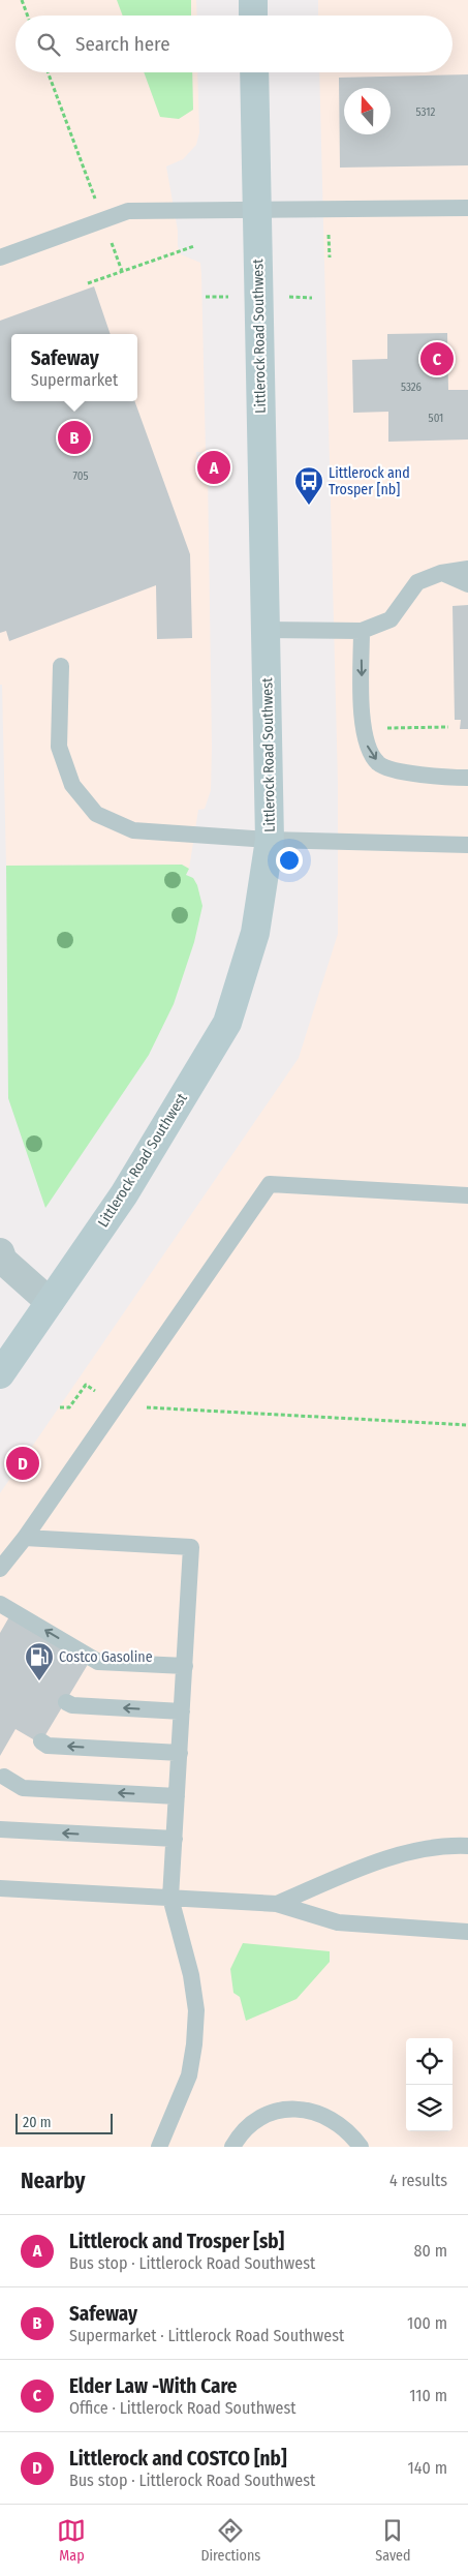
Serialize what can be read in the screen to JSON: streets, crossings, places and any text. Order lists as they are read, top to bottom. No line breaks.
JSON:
{"streets":{"main road":["Littlerock Road Southwest"]},"places":{"bus stop":["Littlerock and Trosper [nb]"],"fuel station":["Costco Gasoline"]},"house_numbers":["5312","5326","501","705"],"scale_bar":"20 m","north":"top","page":{"search":"Search here","popup":["Safeway","Supermarket"],"pins":["C","B","A","D"],"scale":"20 m","heading":["Nearby","4 results"],"list":[{"mark":"A","name":"Littlerock and Trosper [sb]","note":"Bus stop · Littlerock Road Southwest","value":"80 m"},{"mark":"B","name":"Safeway","note":"Supermarket · Littlerock Road Southwest","value":"100 m"},{"mark":"C","name":"Elder Law -With Care","note":"Office · Littlerock Road Southwest","value":"110 m"},{"mark":"D","name":"Littlerock and COSTCO [nb]","note":"Bus stop · Littlerock Road Southwest","value":"140 m"}],"nav":["Map","Directions","Saved"]}}
